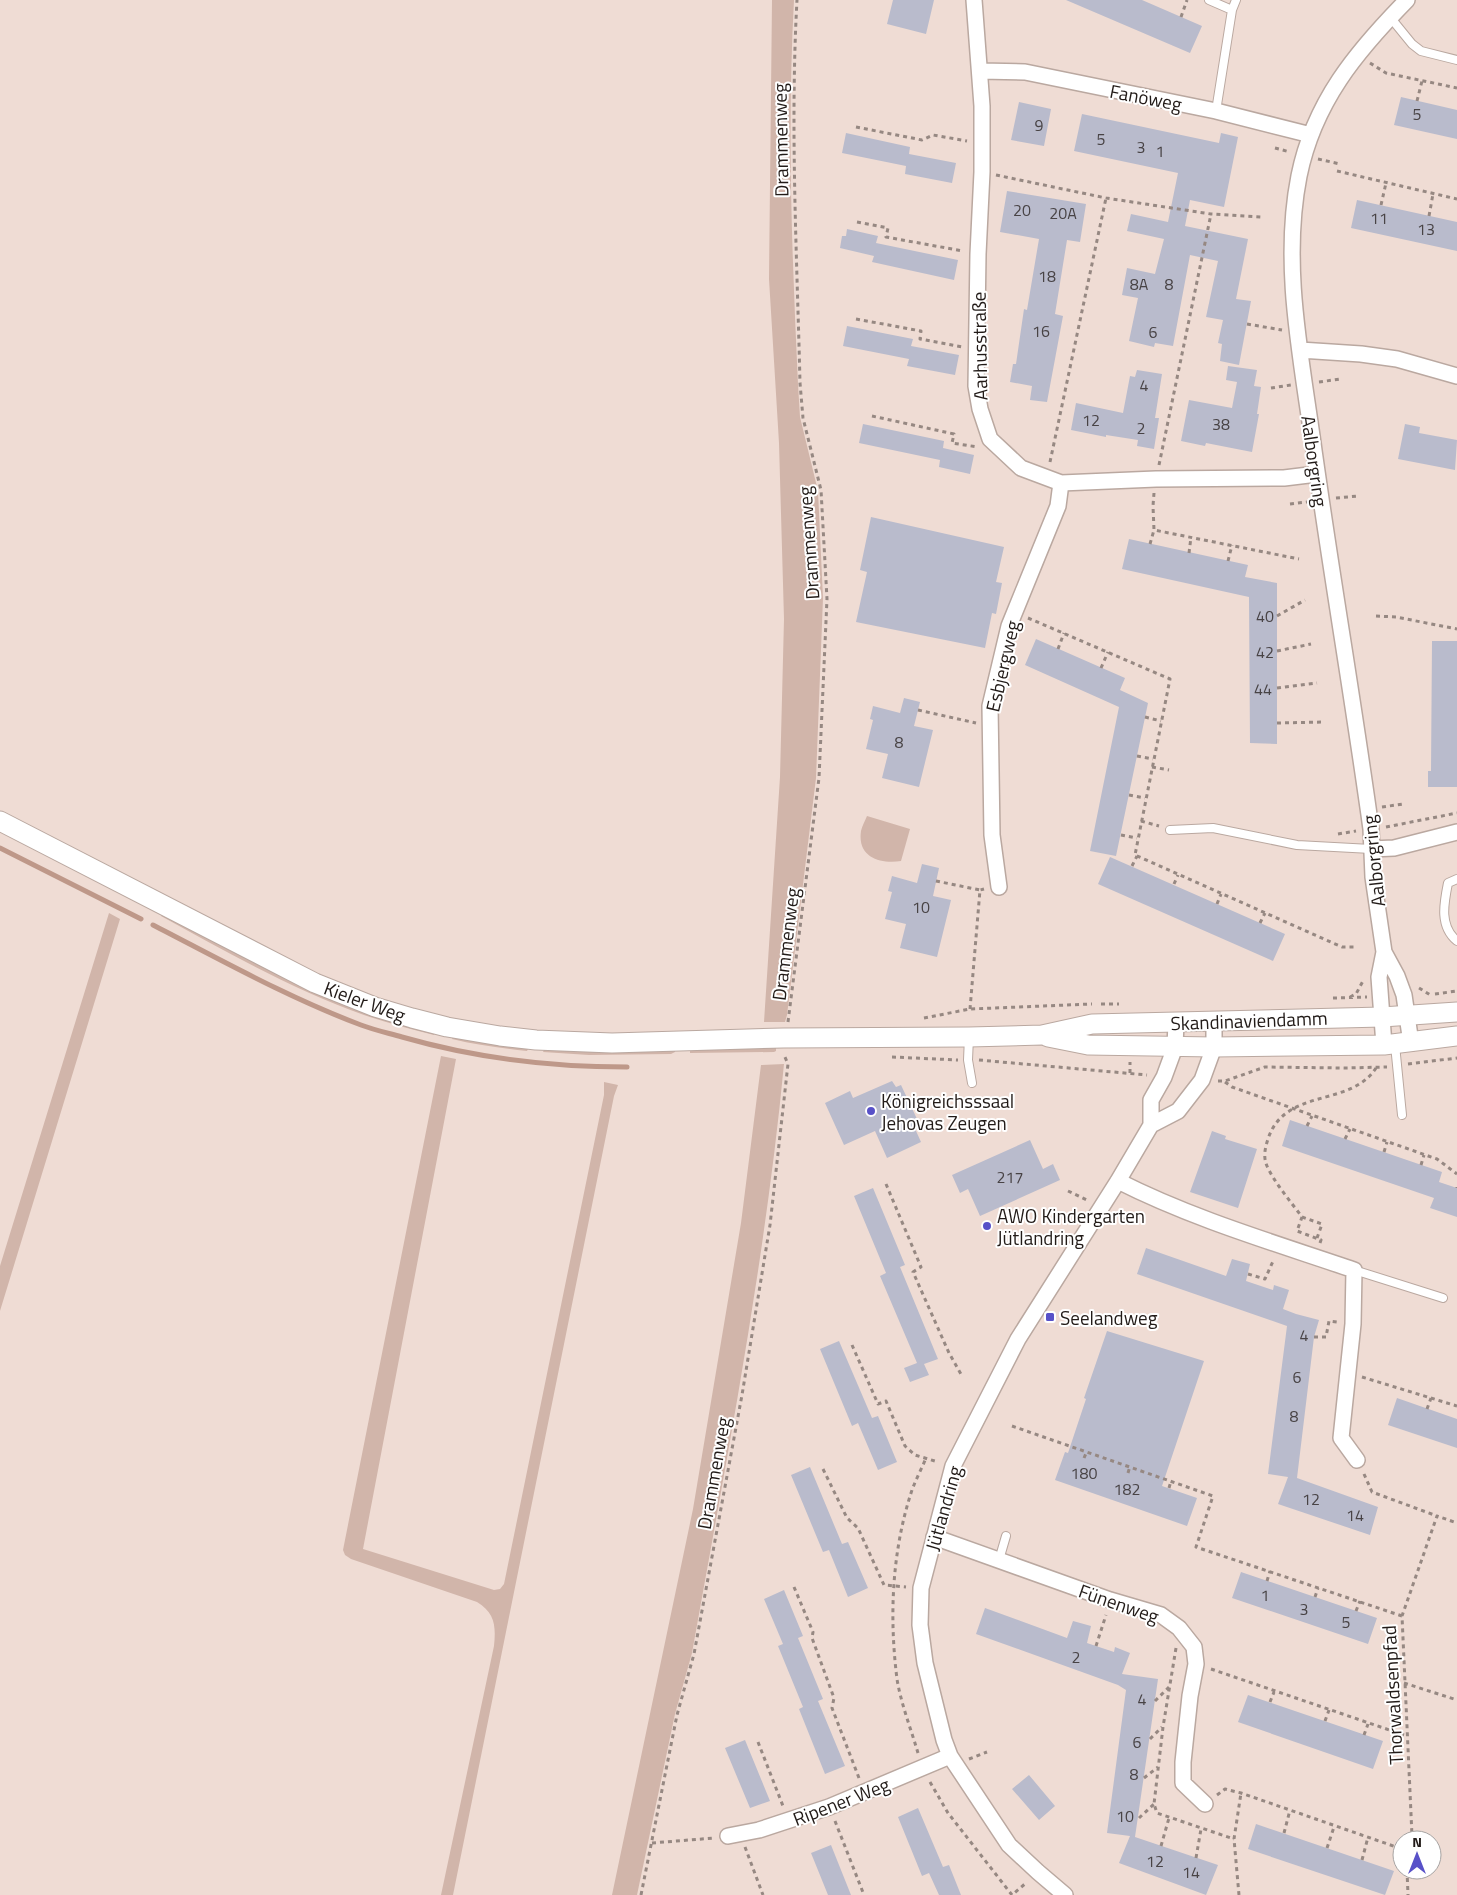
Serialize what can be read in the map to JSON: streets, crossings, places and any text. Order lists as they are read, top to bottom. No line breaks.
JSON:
{"streets":{"street":["Fanöweg","Aarhusstraße","Aalborgring","Esbjergweg","Kieler Weg","Skandinaviendamm","Jütlandring","Fünenweg","Ripener Weg"],"path":["Drammenweg","Thorwaldsenpfad"]},"crossings":[["Fanöweg","Aarhusstraße"],["Fanöweg","Aalborgring"],["Aarhusstraße","Aalborgring"],["Aarhusstraße","Esbjergweg"],["Aalborgring","Skandinaviendamm"],["Kieler Weg","Skandinaviendamm"],["Jütlandring","Fünenweg"],["Jütlandring","Ripener Weg"]],"places":{"other":["Königreichsssaal Jehovas Zeugen","AWO Kindergarten Jütlandring"],"transit":["Seelandweg"]},"house_numbers":["5","9","5","3","1","20","20A","11","13","18","8A","8","16","6","4","12","38","2","40","42","44","8","10","217","4","6","8","180","182","12","14","1","3","5","2","4","6","8","10","12","14"],"north":"top"}
